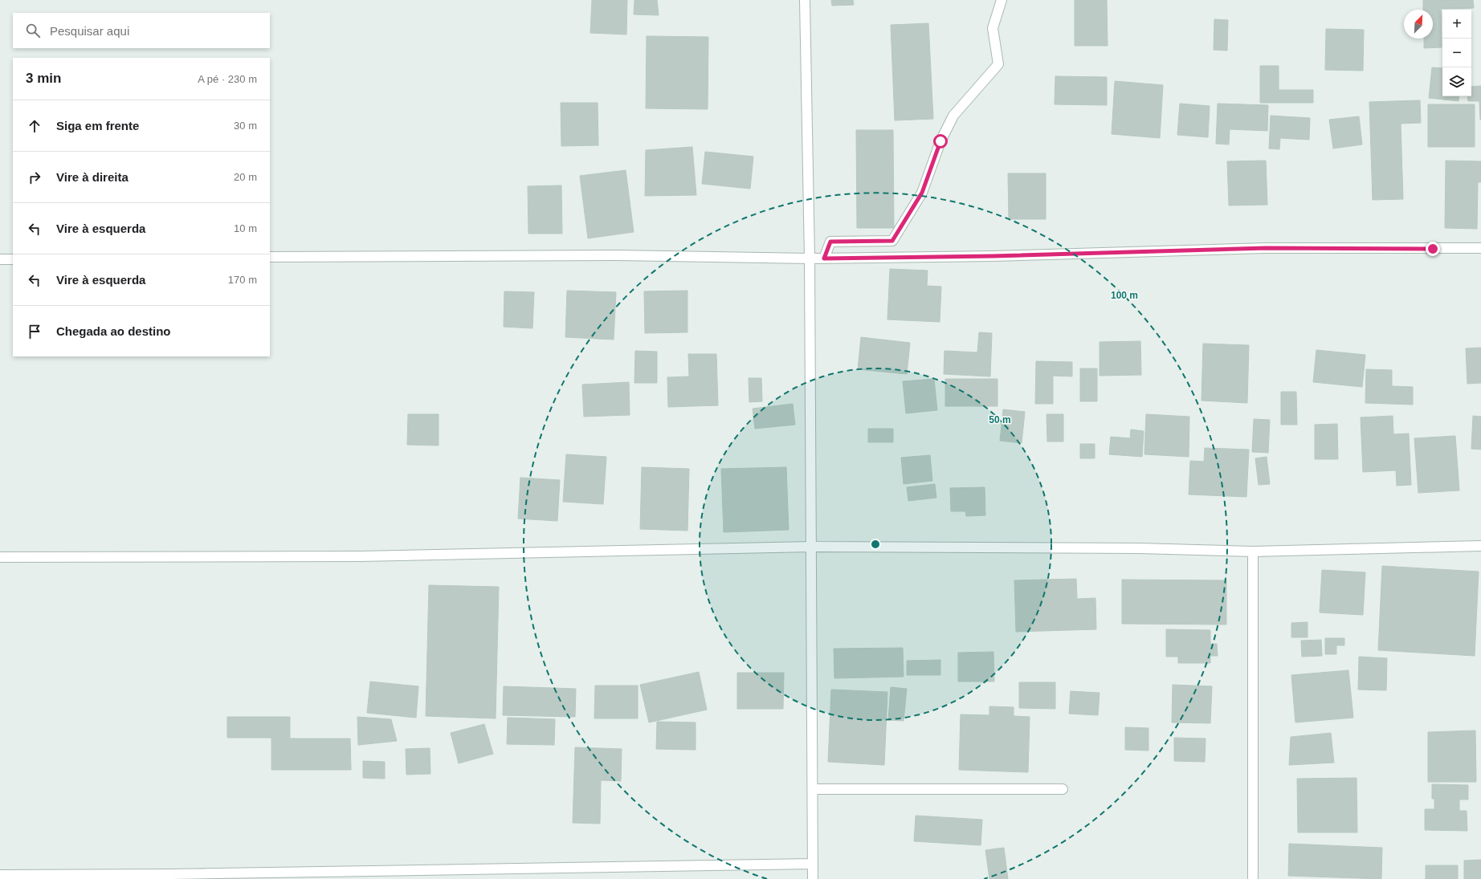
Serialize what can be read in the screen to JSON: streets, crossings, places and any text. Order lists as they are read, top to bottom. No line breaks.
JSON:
{"north":"top right","page":{"map_buttons":["+","−"],"search":"Pesquisar aqui","heading":["3 min","A pé · 230 m"],"list":[["Siga em frente","30 m"],["Vire à direita","20 m"],["Vire à esquerda","10 m"],["Vire à esquerda","170 m"],"Chegada ao destino"]},"rings":["100 m","50 m"]}
